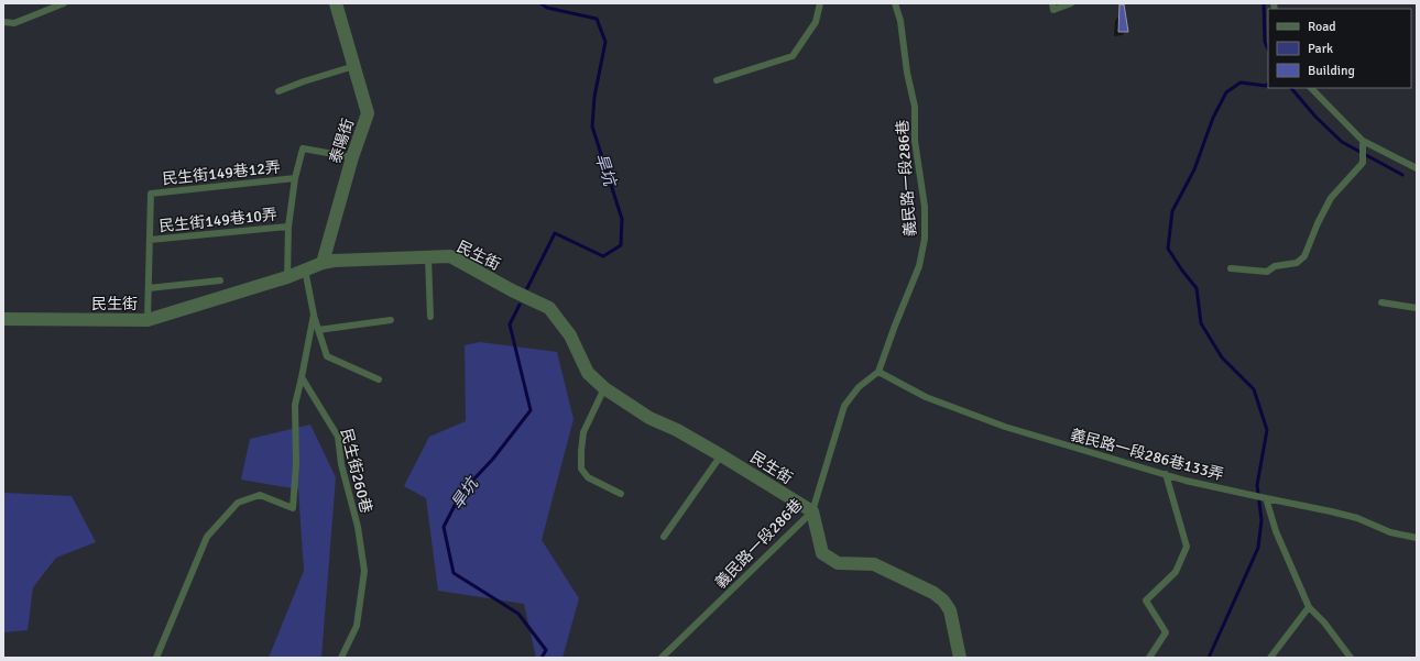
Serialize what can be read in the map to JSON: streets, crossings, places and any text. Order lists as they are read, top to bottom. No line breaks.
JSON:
{"streets":{"street":["泰陽街","民生街"],"lane":["民生街149巷12弄","義民路一段286巷","民生街149巷10弄","義民路一段286巷133弄","民生街260巷"]},"crossings":[["泰陽街","民生街"],["民生街149巷12弄","民生街149巷10弄"],["義民路一段286巷","民生街"],["義民路一段286巷","義民路一段286巷133弄"]],"water":["旱坑"],"legend":["Road","Park","Building"]}
